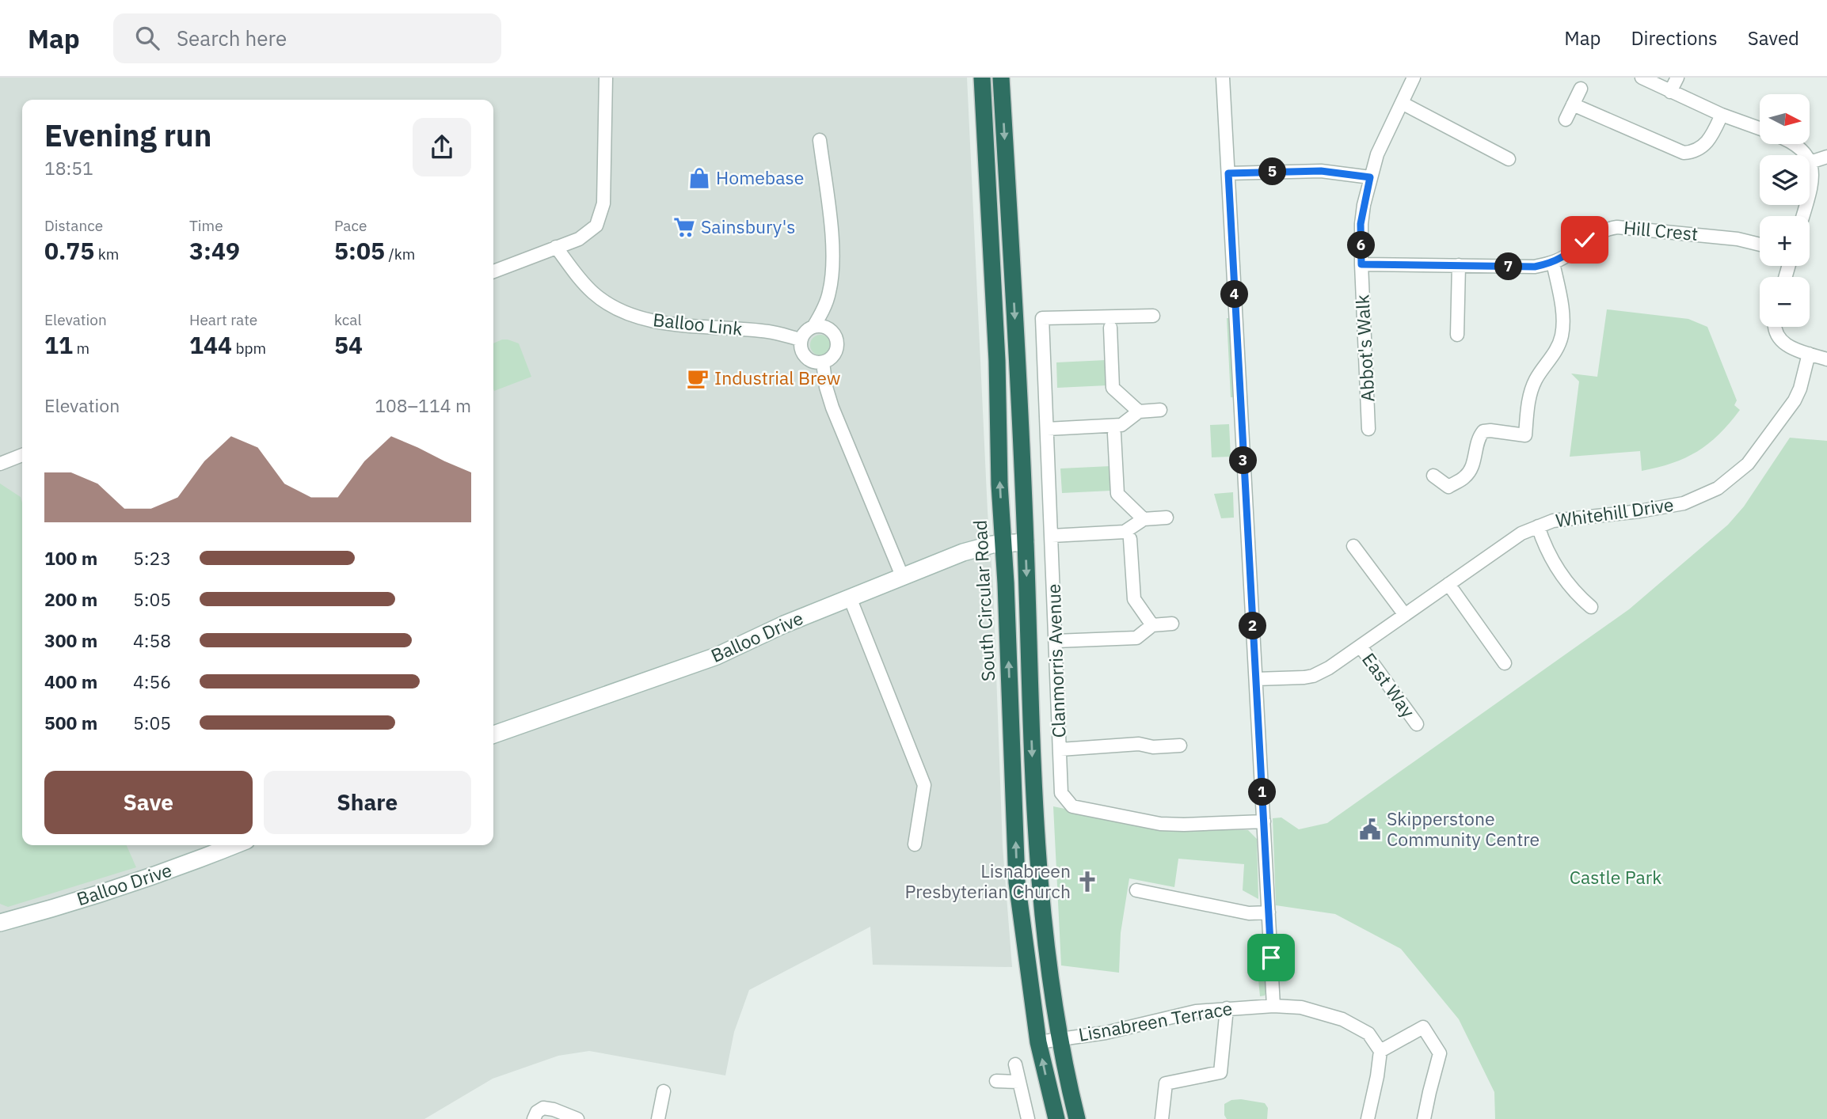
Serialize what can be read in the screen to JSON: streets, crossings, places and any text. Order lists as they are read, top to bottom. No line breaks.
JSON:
{"streets":{"highway":["South Circular Road"],"street":["Hill Crest","Balloo Link","Abbot's Walk","Whitehill Drive","Balloo Drive","Clanmorris Avenue","East Way","Lisnabreen Terrace"]},"crossings":[["Hill Crest","Abbot's Walk"],["Whitehill Drive","East Way"],["South Circular Road","Balloo Drive"],["South Circular Road","Lisnabreen Terrace"]],"parks":["Castle Park"],"places":{"shop":["Homebase"],"supermarket":["Sainsbury's"],"cafe":["Industrial Brew"],"public building":["Skipperstone Community Centre"],"church":["Lisnabreen Presbyterian Church"]},"north":"right","page":{"header":"Map","search":"Search here","nav":["Map","Directions","Saved"],"map_buttons":["+","−"],"heading":["Evening run","18:51"],"pins":["5","6","7","4","3","2","1"],"stats":[["Distance","0.75 km"],["Time","3:49"],["Pace","5:05 /km"],["Elevation","11 m"],["Heart rate","144 bpm"],["kcal","54"]],"chart":["Elevation","108–114 m"],"list":[{"name":"100 m","note":"5:23"},{"name":"200 m","note":"5:05"},{"name":"300 m","note":"4:58"},{"name":"400 m","note":"4:56"},{"name":"500 m","note":"5:05"}],"buttons":["Save","Share"]}}
